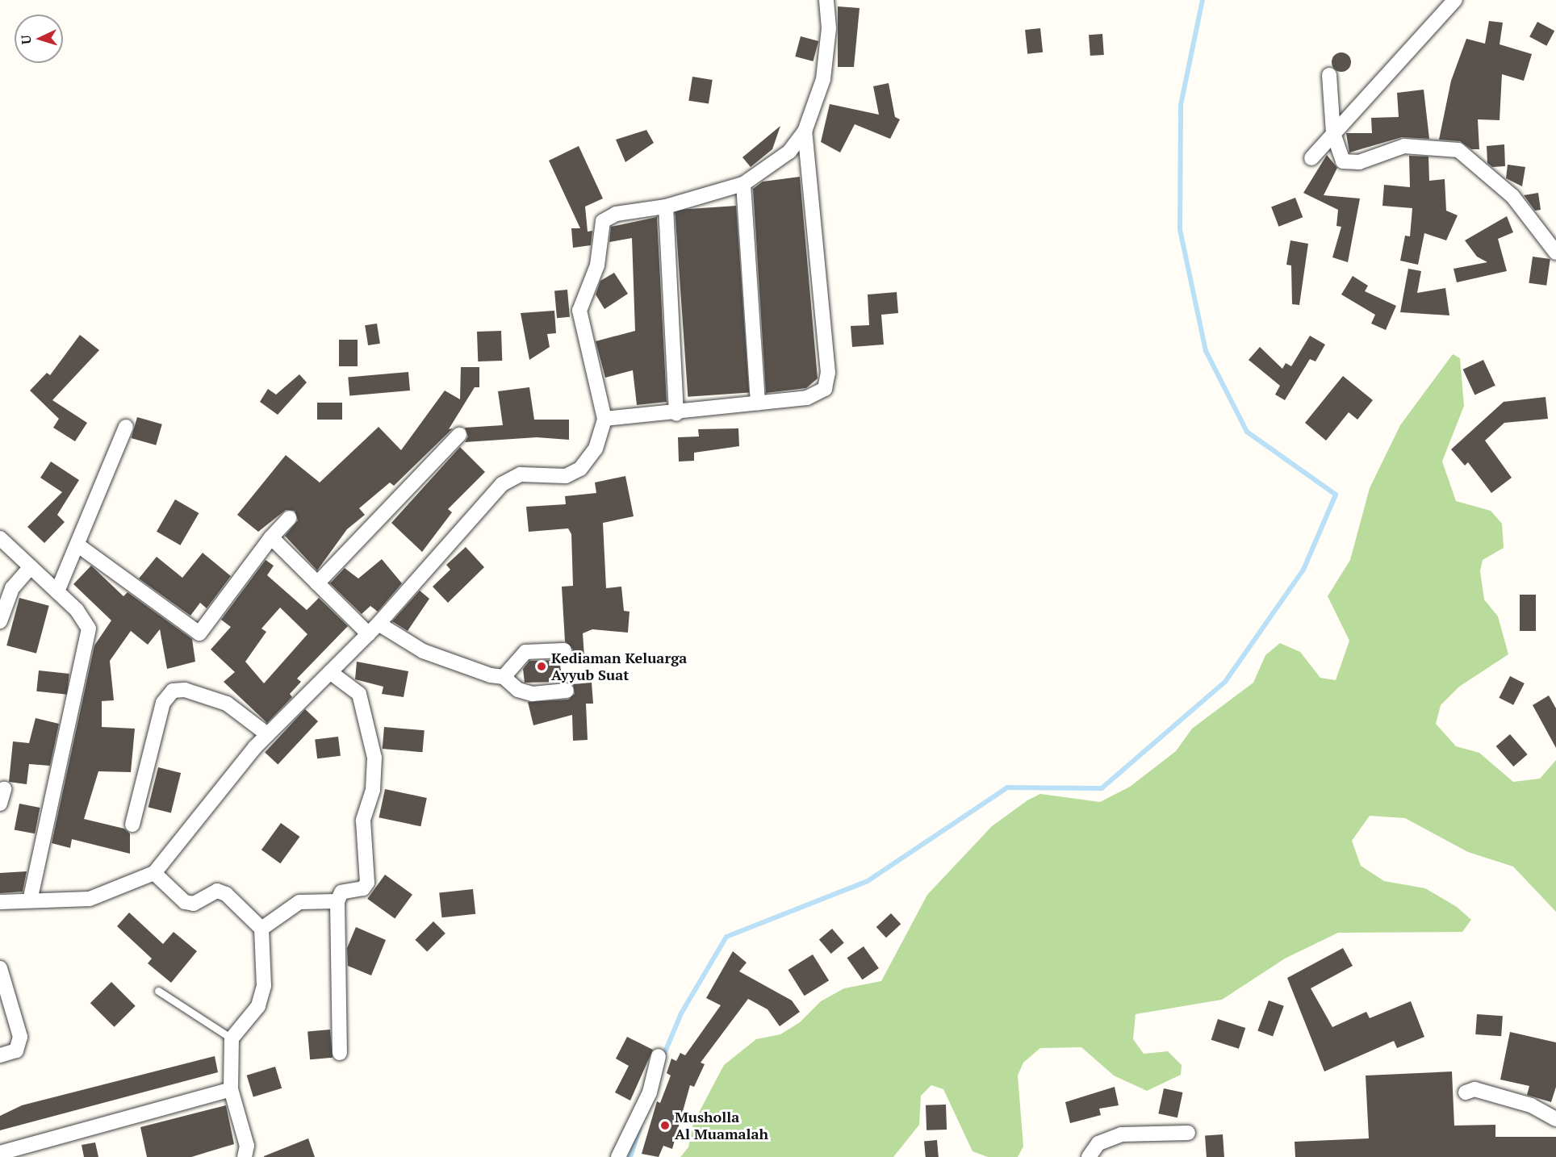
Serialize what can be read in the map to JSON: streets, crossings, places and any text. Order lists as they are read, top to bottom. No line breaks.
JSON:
{"places":["Kediaman Keluarga Ayyub Suat","Musholla Al Muamalah"],"north":"left"}
